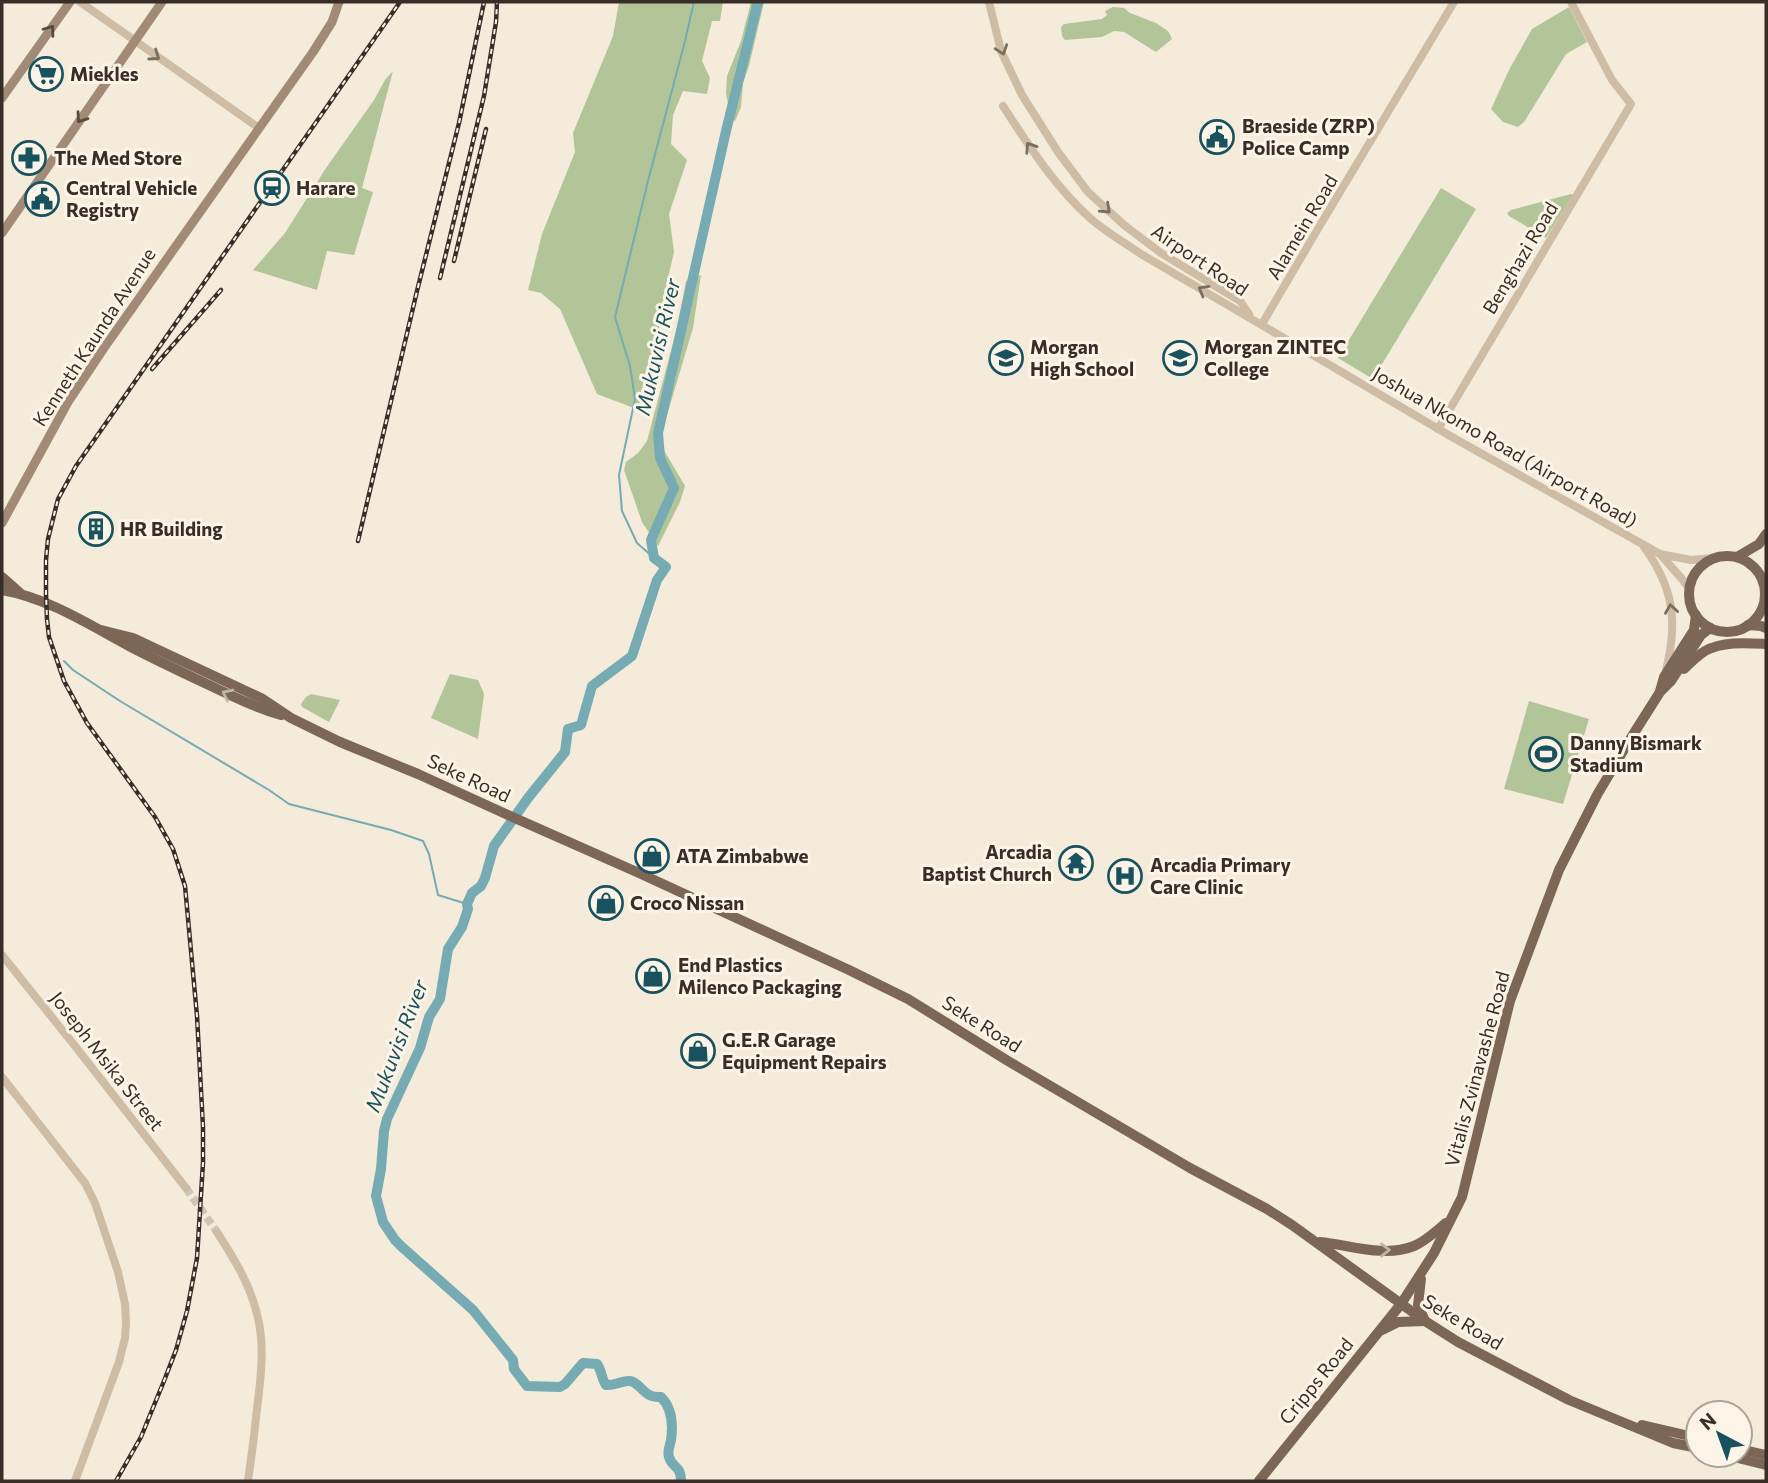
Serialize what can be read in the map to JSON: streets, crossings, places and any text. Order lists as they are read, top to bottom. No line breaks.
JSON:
{"streets":{"main road":["Kenneth Kaunda Avenue","Seke Road","Vitalis Zvinavashe Road","Cripps Road"],"street":["Alamein Road","Benghazi Road","Airport Road","Joshua Nkomo Road (Airport Road)","Joseph Msika Street"]},"crossings":[["Alamein Road","Airport Road"],["Alamein Road","Joshua Nkomo Road (Airport Road)"],["Benghazi Road","Joshua Nkomo Road (Airport Road)"],["Airport Road","Joshua Nkomo Road (Airport Road)"],["Seke Road","Vitalis Zvinavashe Road"],["Seke Road","Cripps Road"],["Vitalis Zvinavashe Road","Cripps Road"]],"water":["Mukuvisi River"],"places":{"supermarket":["Miekles"],"public building":["Braeside (ZRP) Police Camp","Central Vehicle Registry"],"pharmacy":["The Med Store"],"station":["Harare"],"school or university":["Morgan High School","Morgan ZINTEC College"],"building":["HR Building"],"sports":["Danny Bismark Stadium"],"shop":["ATA Zimbabwe","Croco Nissan","End Plastics Milenco Packaging","G.E.R Garage Equipment Repairs"],"temple":["Arcadia Baptist Church"],"hospital":["Arcadia Primary Care Clinic"]},"north":"top left"}
